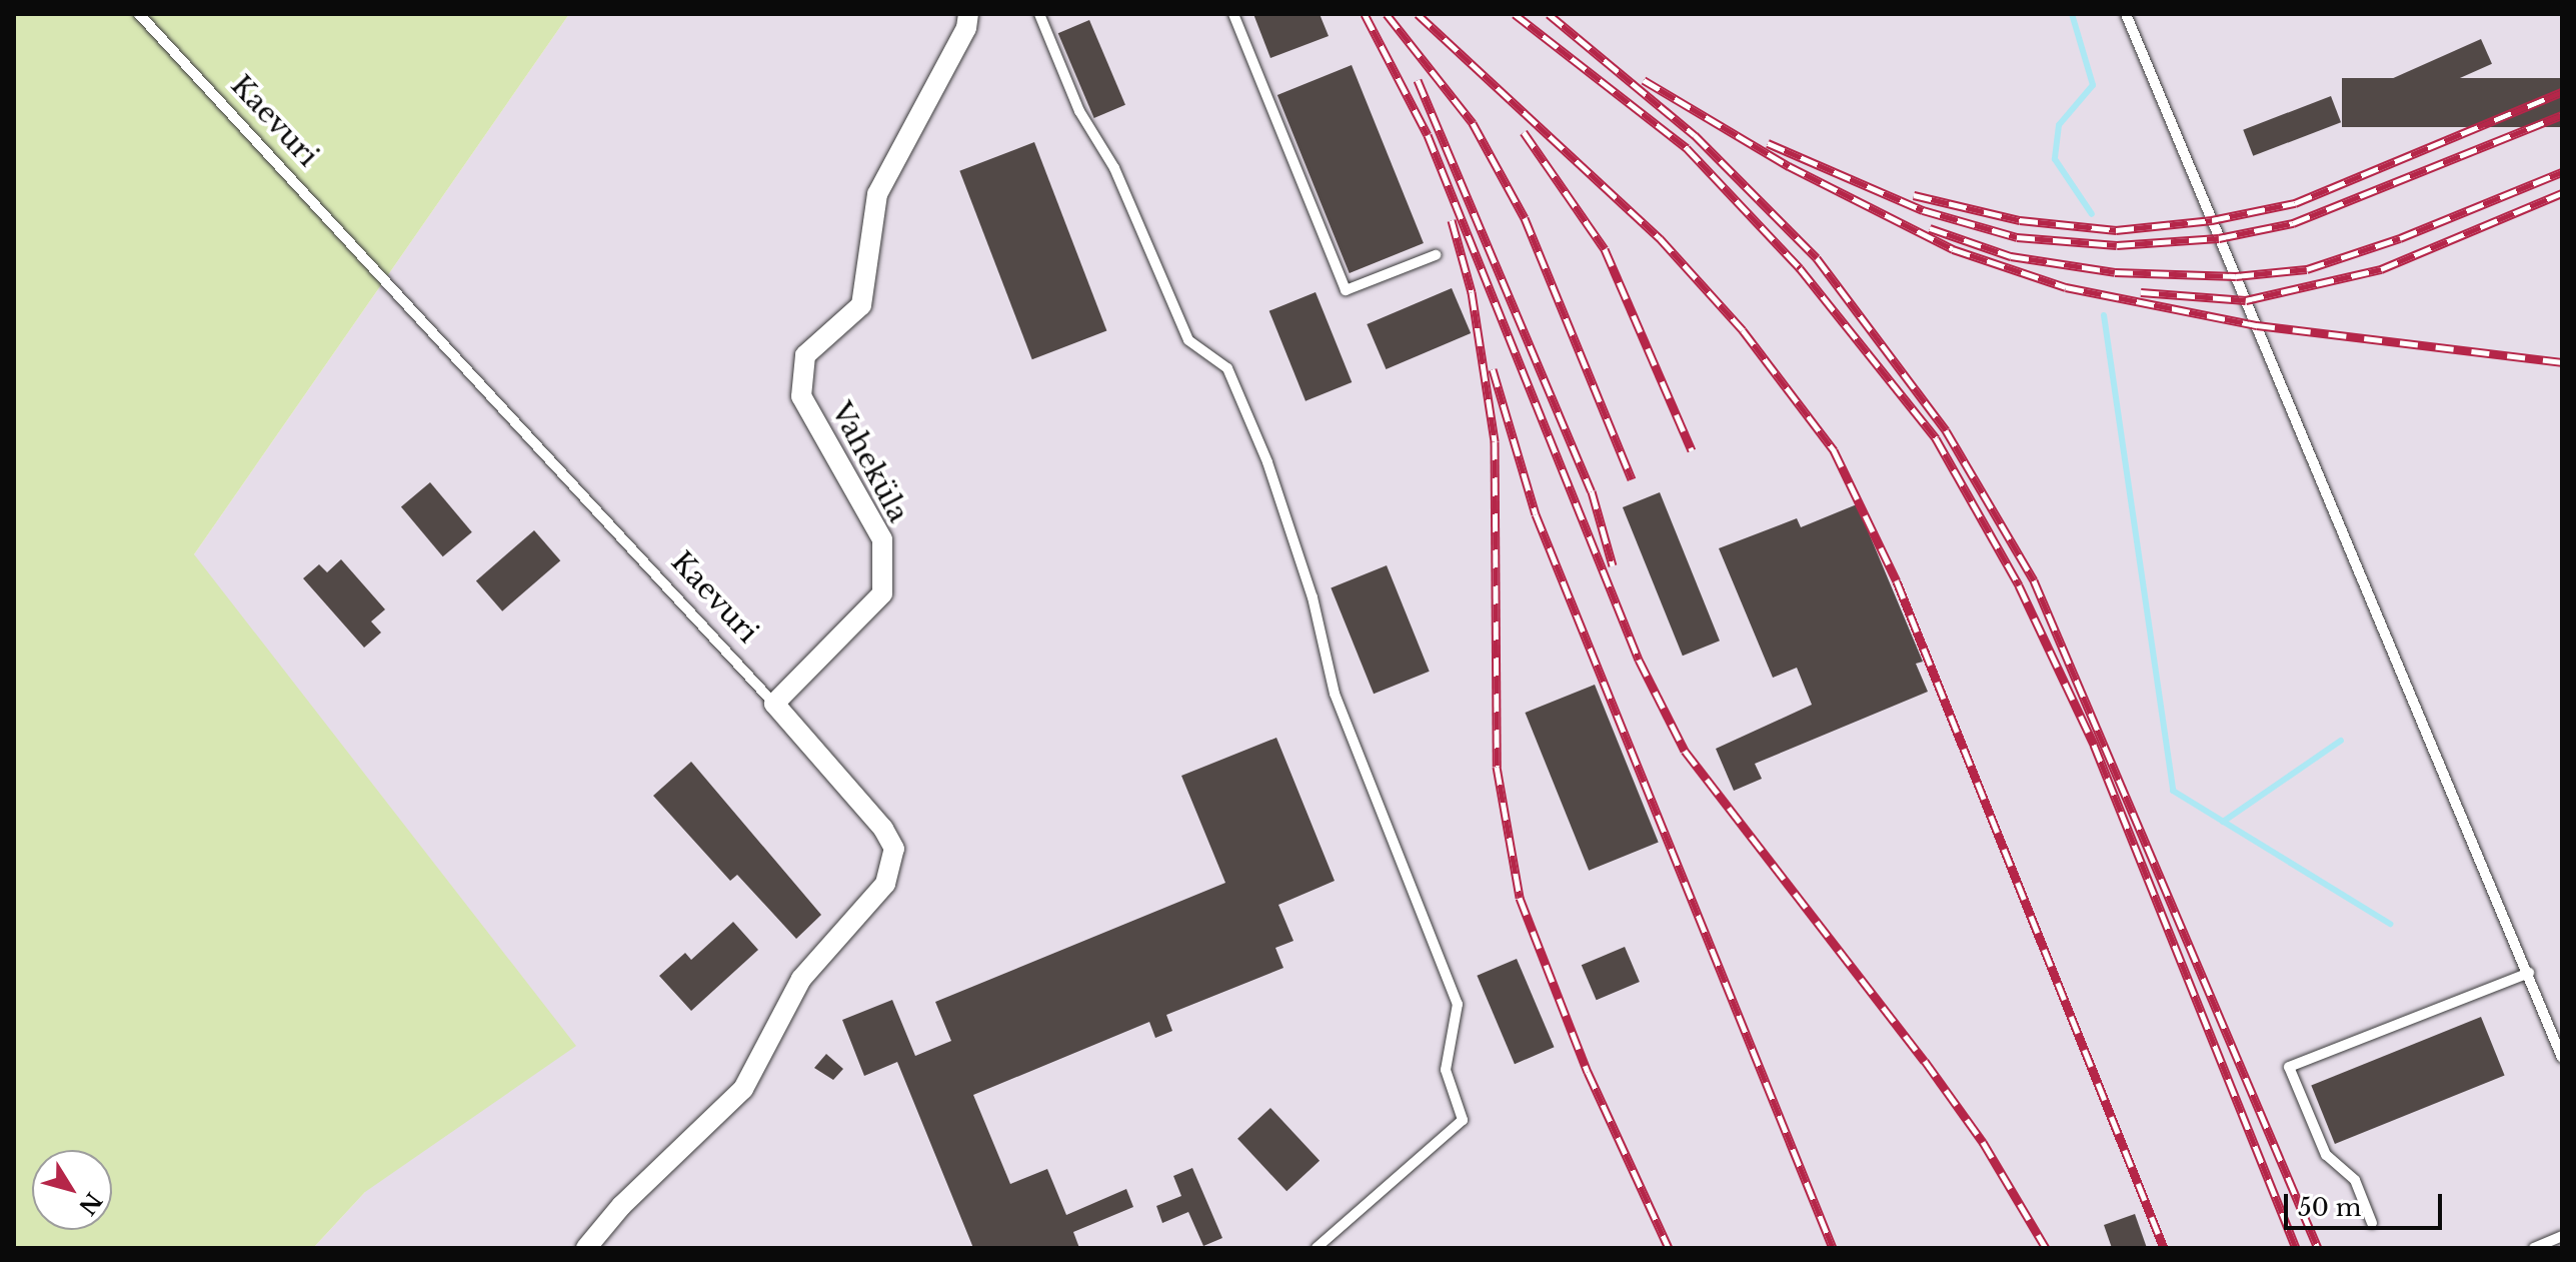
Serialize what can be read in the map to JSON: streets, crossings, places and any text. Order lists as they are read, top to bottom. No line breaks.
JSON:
{"streets":{"street":["Kaevuri","Vaheküla"]},"crossings":[["Kaevuri","Vaheküla"]],"scale_bar":"50 m","north":"bottom right"}
